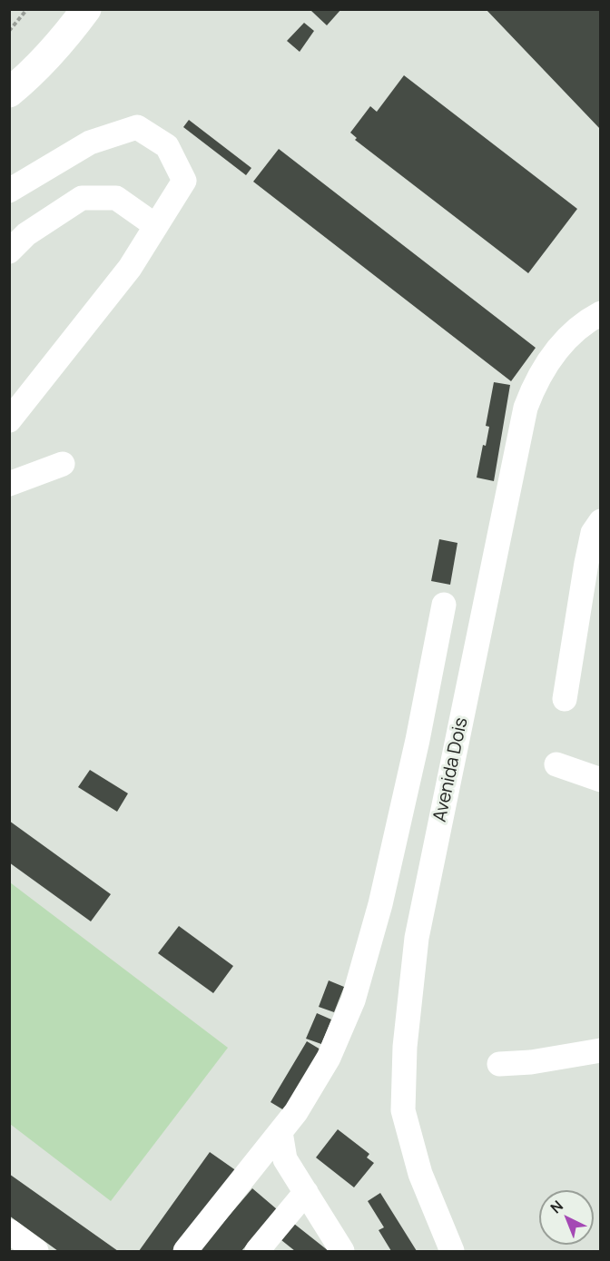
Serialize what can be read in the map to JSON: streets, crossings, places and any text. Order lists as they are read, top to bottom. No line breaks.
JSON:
{"streets":{"street":["Avenida Dois"]},"north":"top left"}
